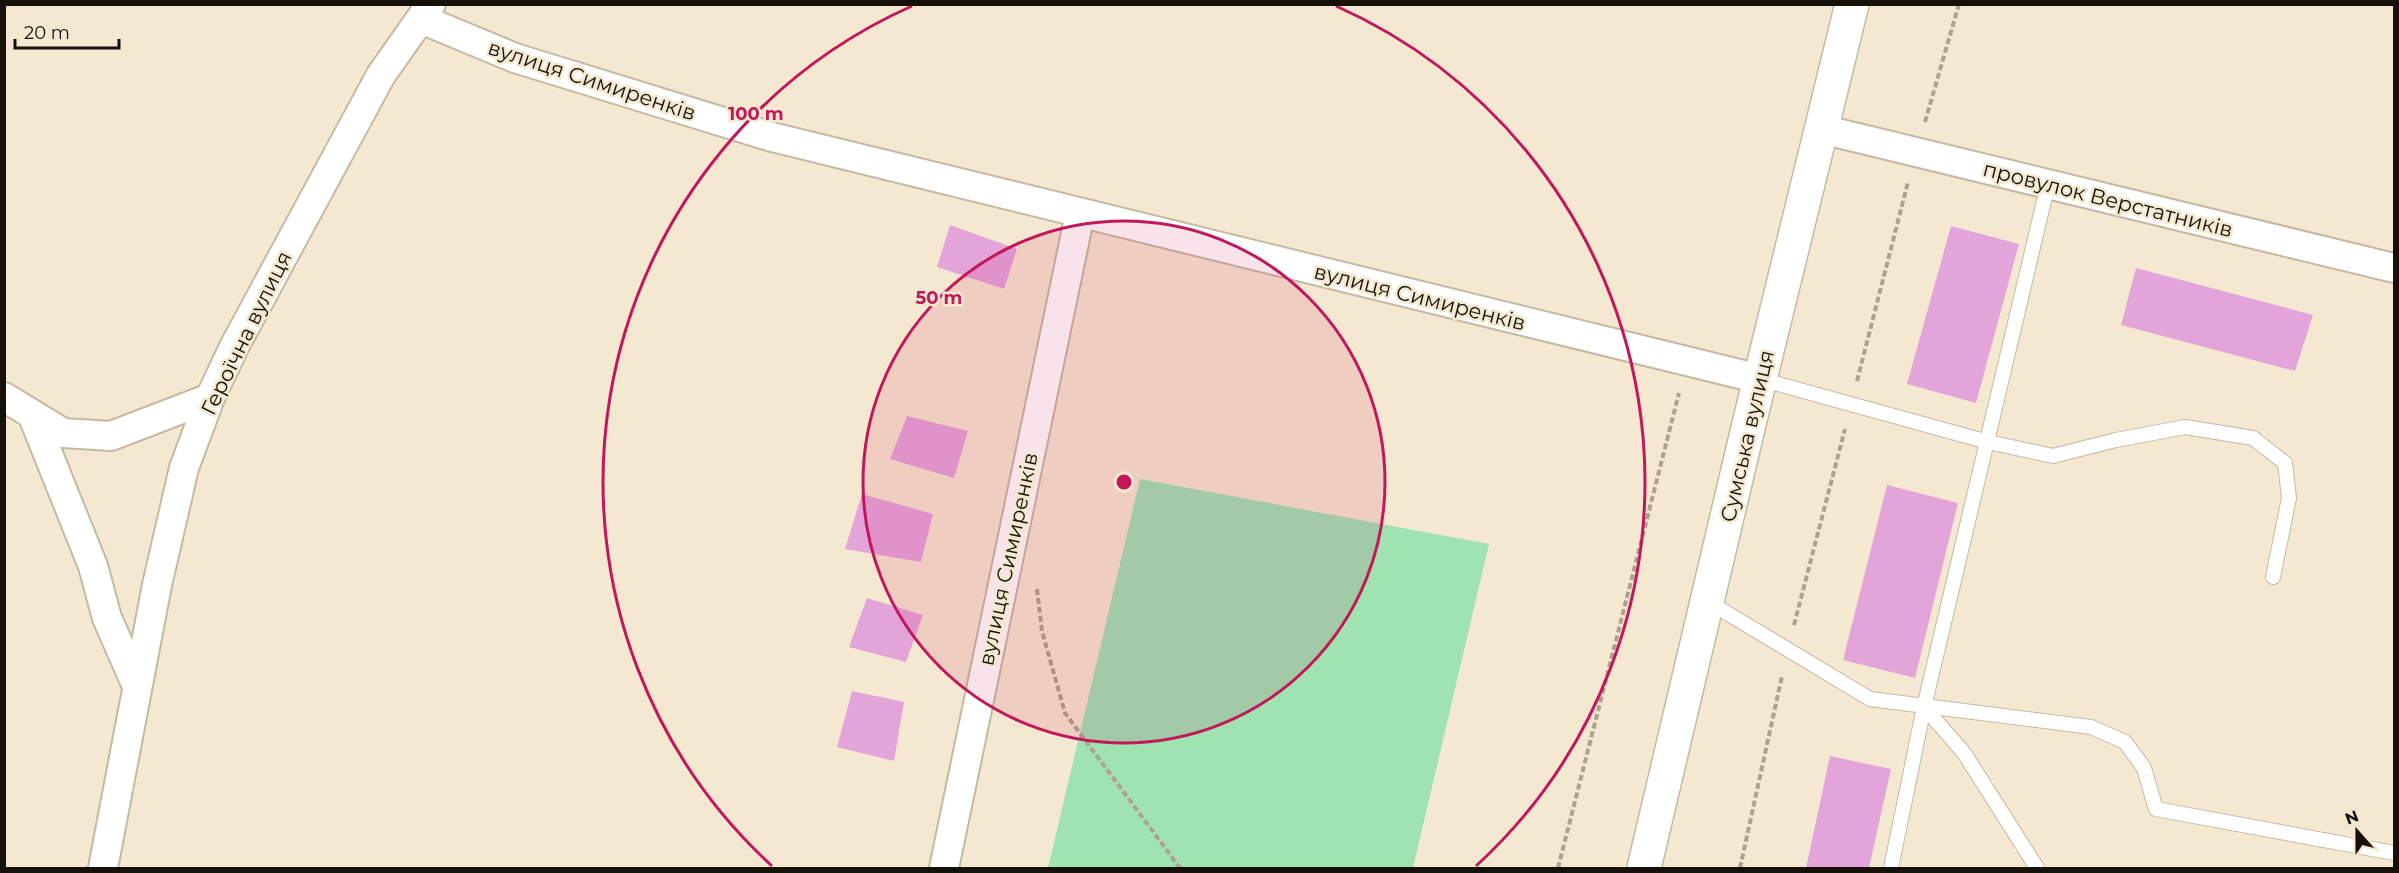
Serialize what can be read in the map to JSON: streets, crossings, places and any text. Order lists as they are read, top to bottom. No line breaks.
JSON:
{"streets":{"main road":["Сумська вулиця"],"street":["вулиця Симиренків","провулок Верстатників","Героїчна вулиця"]},"crossings":[["вулиця Симиренків","Героїчна вулиця"],["вулиця Симиренків","Сумська вулиця"],["провулок Верстатників","Сумська вулиця"]],"scale_bar":"20 m","north":"top","rings":["100 m","50 m"]}
